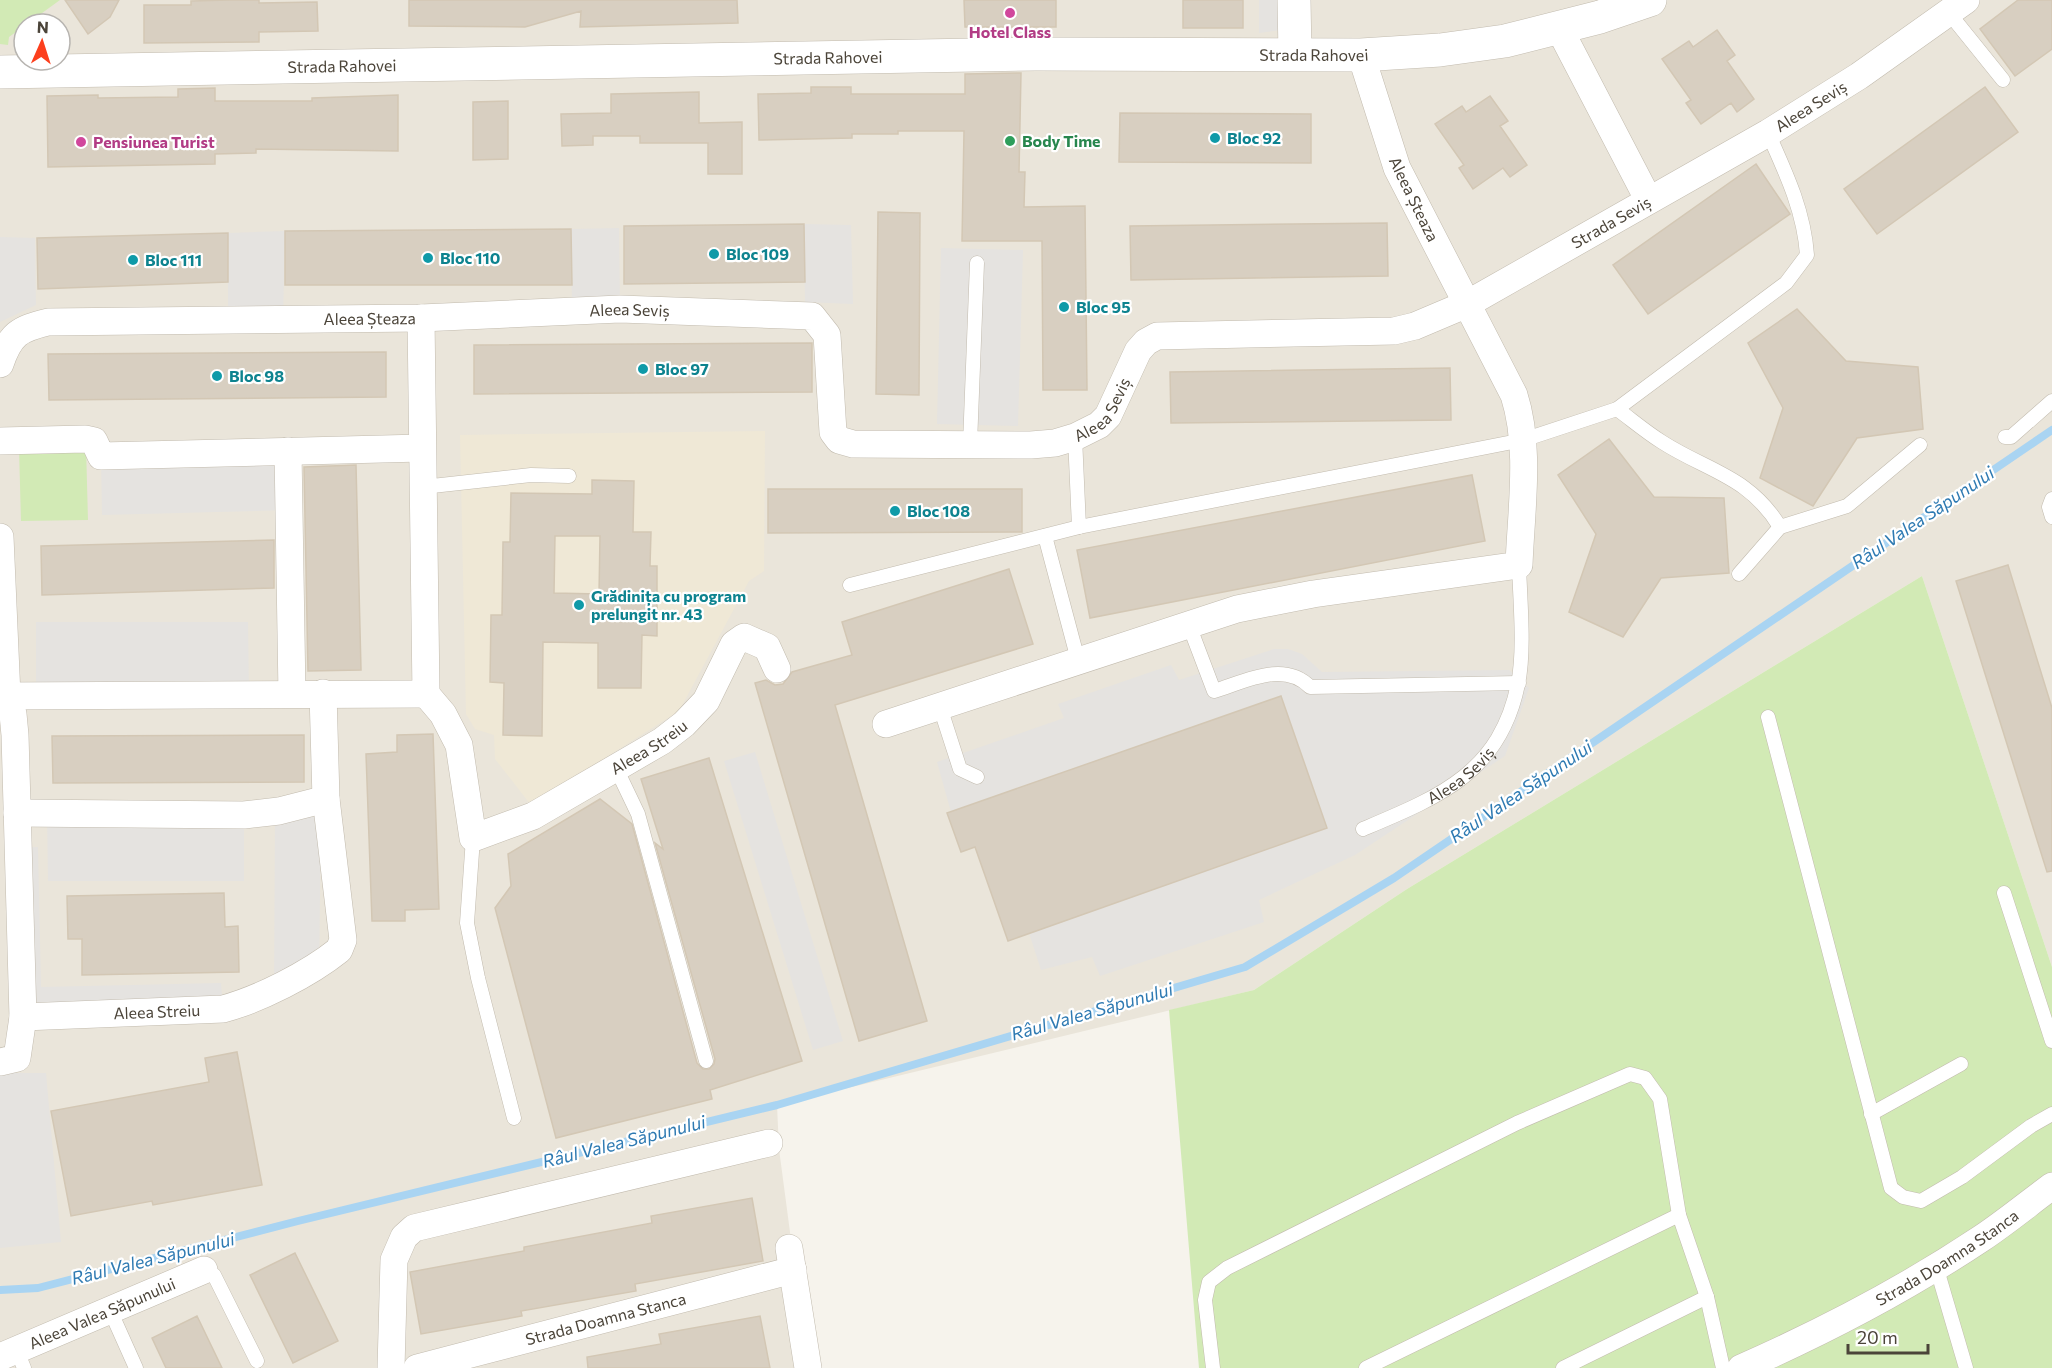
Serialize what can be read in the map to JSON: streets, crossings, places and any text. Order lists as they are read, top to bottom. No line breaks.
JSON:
{"streets":{"street":["Strada Rahovei","Aleea Seviș","Aleea Șteaza","Strada Seviș","Aleea Streiu","Strada Doamna Stanca","Aleea Valea Săpunului"]},"crossings":[["Strada Rahovei","Aleea Șteaza"],["Strada Rahovei","Strada Seviș"],["Aleea Seviș","Aleea Șteaza"],["Aleea Seviș","Strada Seviș"],["Aleea Șteaza","Strada Seviș"]],"water":["Râul Valea Săpunului"],"places":["Hotel Class","Bloc 92","Body Time","Pensiunea Turist","Bloc 109","Bloc 110","Bloc 111","Bloc 95","Bloc 97","Bloc 98","Bloc 108","Grădinița cu program prelungit nr. 43"],"scale_bar":"20 m","north":"top"}
